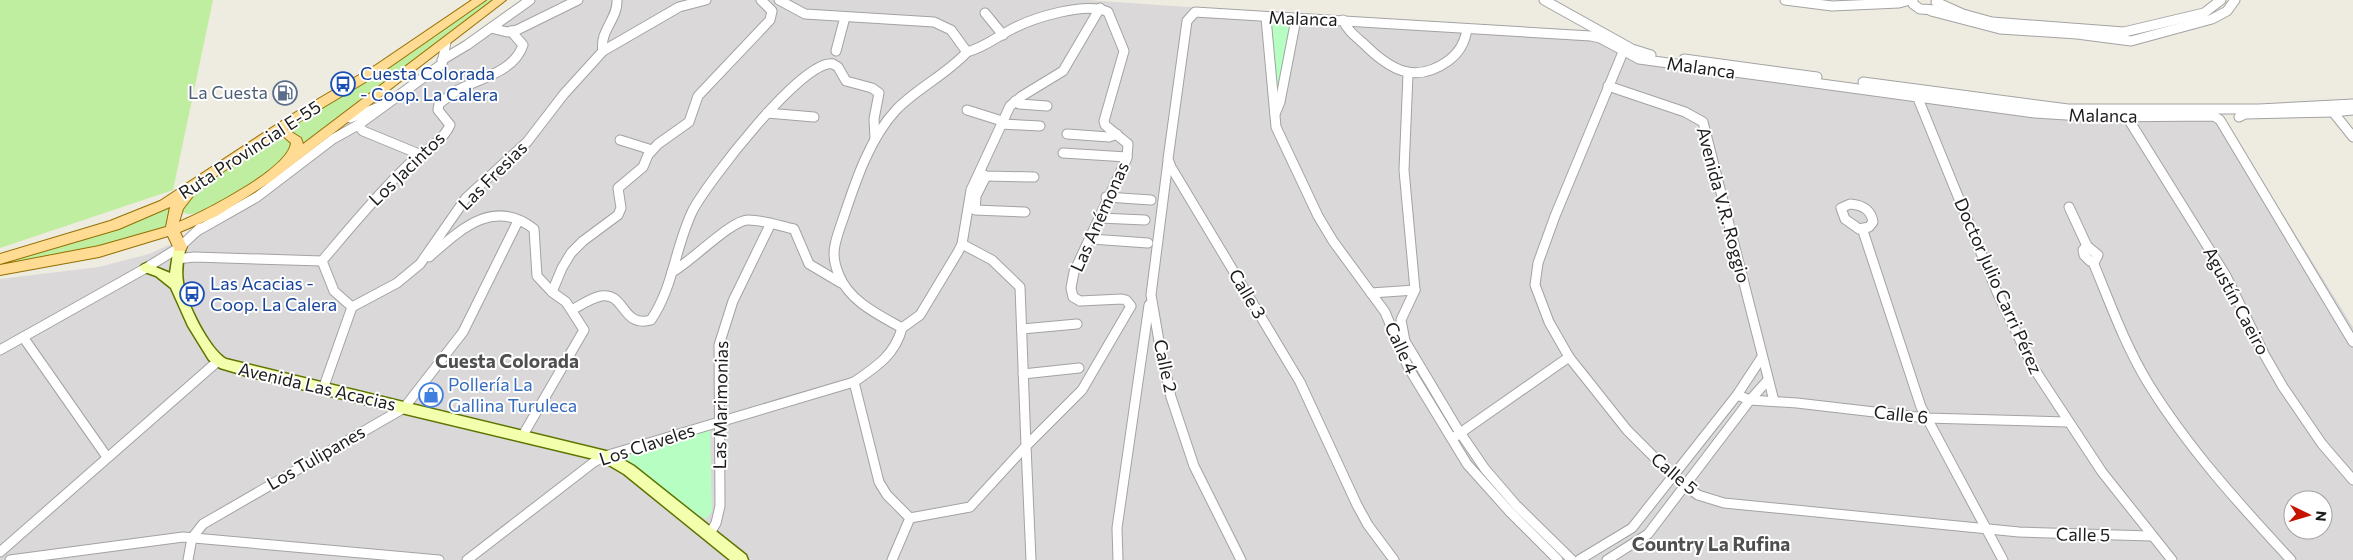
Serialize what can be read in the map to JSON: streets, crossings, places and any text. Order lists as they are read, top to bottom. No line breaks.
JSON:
{"streets":{"main road":["Ruta Provincial E-55"],"street":["Malanca","Los Jacintos","Las Fresias","Avenida V.R. Roggio","Las Anémonas","Doctor Julio Carri Pérez","Calle 3","Agustín Caeiro","Calle 4","Calle 2","Avenida Las Acacias","Las Marimonias","Calle 6","Los Claveles","Los Tulipanes","Calle 5"]},"crossings":[["Malanca","Doctor Julio Carri Pérez"],["Malanca","Calle 3"],["Malanca","Agustín Caeiro"],["Malanca","Calle 4"],["Malanca","Calle 2"],["Malanca","Calle 5"],["Ruta Provincial E-55","Avenida Las Acacias"],["Avenida V.R. Roggio","Calle 6"],["Avenida V.R. Roggio","Calle 5"],["Doctor Julio Carri Pérez","Calle 6"],["Doctor Julio Carri Pérez","Calle 5"],["Calle 3","Calle 2"],["Avenida Las Acacias","Las Marimonias"],["Avenida Las Acacias","Los Claveles"],["Avenida Las Acacias","Los Tulipanes"],["Las Marimonias","Los Claveles"]],"districts":["Cuesta Colorada","Country La Rufina"],"places":{"bus stop":["Cuesta Colorada - Coop. La Calera","Las Acacias - Coop. La Calera"],"fuel station":["La Cuesta"],"shop":["Pollería La Gallina Turuleca"]},"north":"right"}
